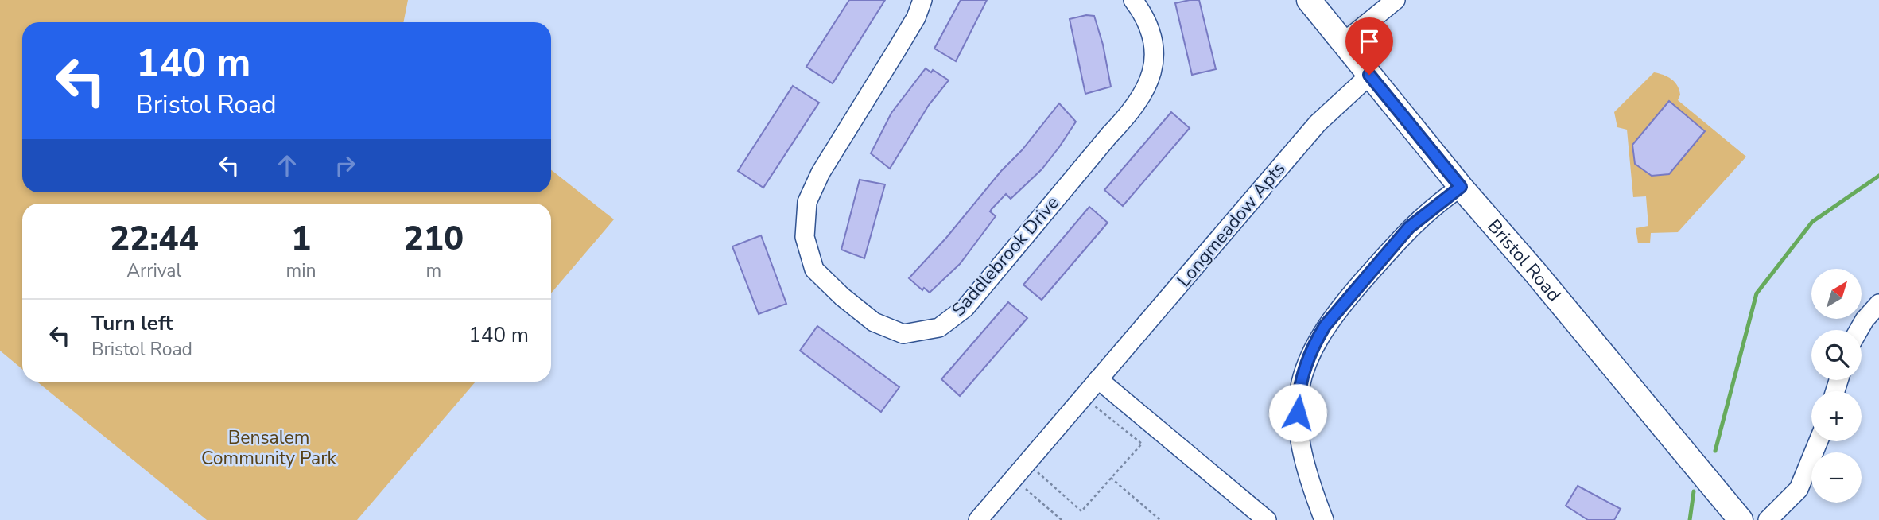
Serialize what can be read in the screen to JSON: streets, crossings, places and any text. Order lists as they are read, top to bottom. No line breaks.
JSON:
{"streets":{"main road":["Bristol Road"],"street":["Longmeadow Apts","Saddlebrook Drive"]},"crossings":[["Longmeadow Apts","Bristol Road"]],"parks":["Bensalem Community Park"],"north":"top right","page":{"turn":["140 m","Bristol Road"],"eta":["22:44","Arrival","1","min","210","m"],"map_buttons":["+","−"],"list":[{"name":"Turn left","note":"Bristol Road","value":"140 m"}]}}
